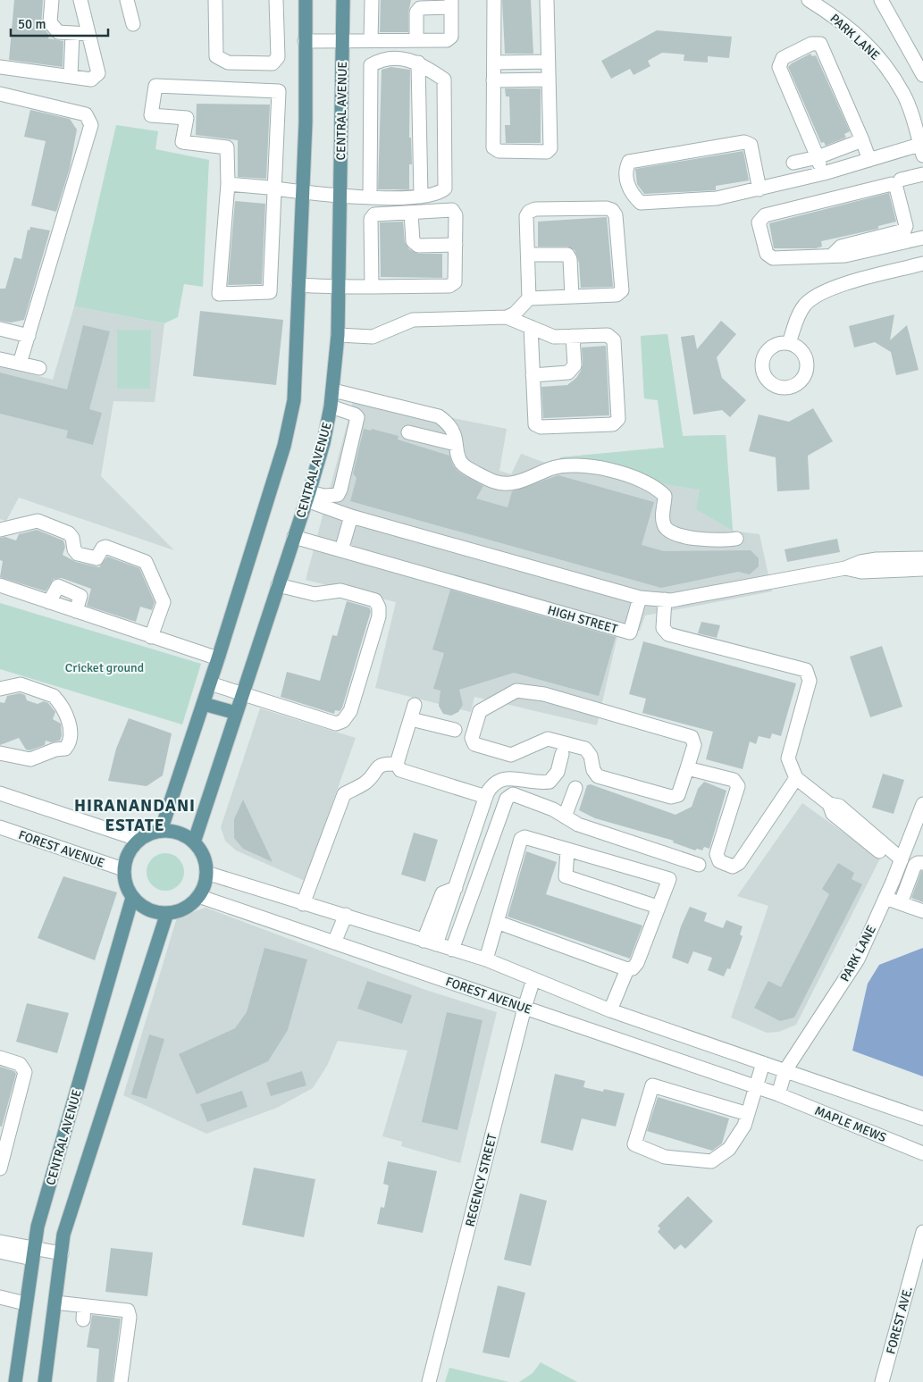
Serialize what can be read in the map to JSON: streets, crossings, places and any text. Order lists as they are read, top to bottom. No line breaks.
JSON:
{"streets":{"main road":["CENTRAL AVENUE"],"street":["PARK LANE","HIGH STREET","FOREST AVENUE","MAPLE MEWS","REGENCY STREET","FOREST AVE."]},"crossings":[["PARK LANE","FOREST AVENUE"],["PARK LANE","MAPLE MEWS"],["CENTRAL AVENUE","HIGH STREET"],["CENTRAL AVENUE","FOREST AVENUE"],["FOREST AVENUE","MAPLE MEWS"],["FOREST AVENUE","REGENCY STREET"]],"districts":["HIRANANDANI ESTATE"],"parks":["Cricket ground"],"scale_bar":"50 m"}
